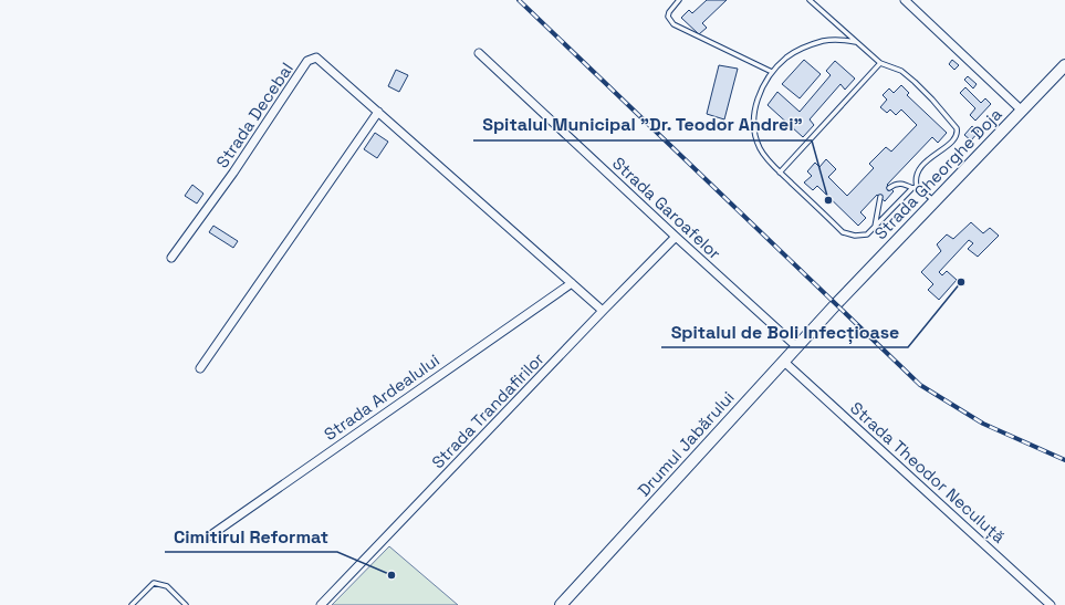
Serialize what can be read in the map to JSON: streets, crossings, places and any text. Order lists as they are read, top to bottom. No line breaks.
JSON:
{"streets":{"main road":["Strada Gheorghe Doja","Drumul Jabărului"],"street":["Strada Decebal","Strada Garoafelor","Strada Ardealului","Strada Trandafirilor","Strada Theodor Neculuță"]},"crossings":[["Strada Decebal","Strada Ardealului"],["Strada Decebal","Strada Trandafirilor"],["Strada Gheorghe Doja","Drumul Jabărului"],["Strada Garoafelor","Strada Trandafirilor"],["Strada Garoafelor","Drumul Jabărului"],["Drumul Jabărului","Strada Theodor Neculuță"]],"places":["Spitalul Municipal \"Dr. Teodor Andrei\"","Spitalul de Boli Infecțioase","Cimitirul Reformat"]}
